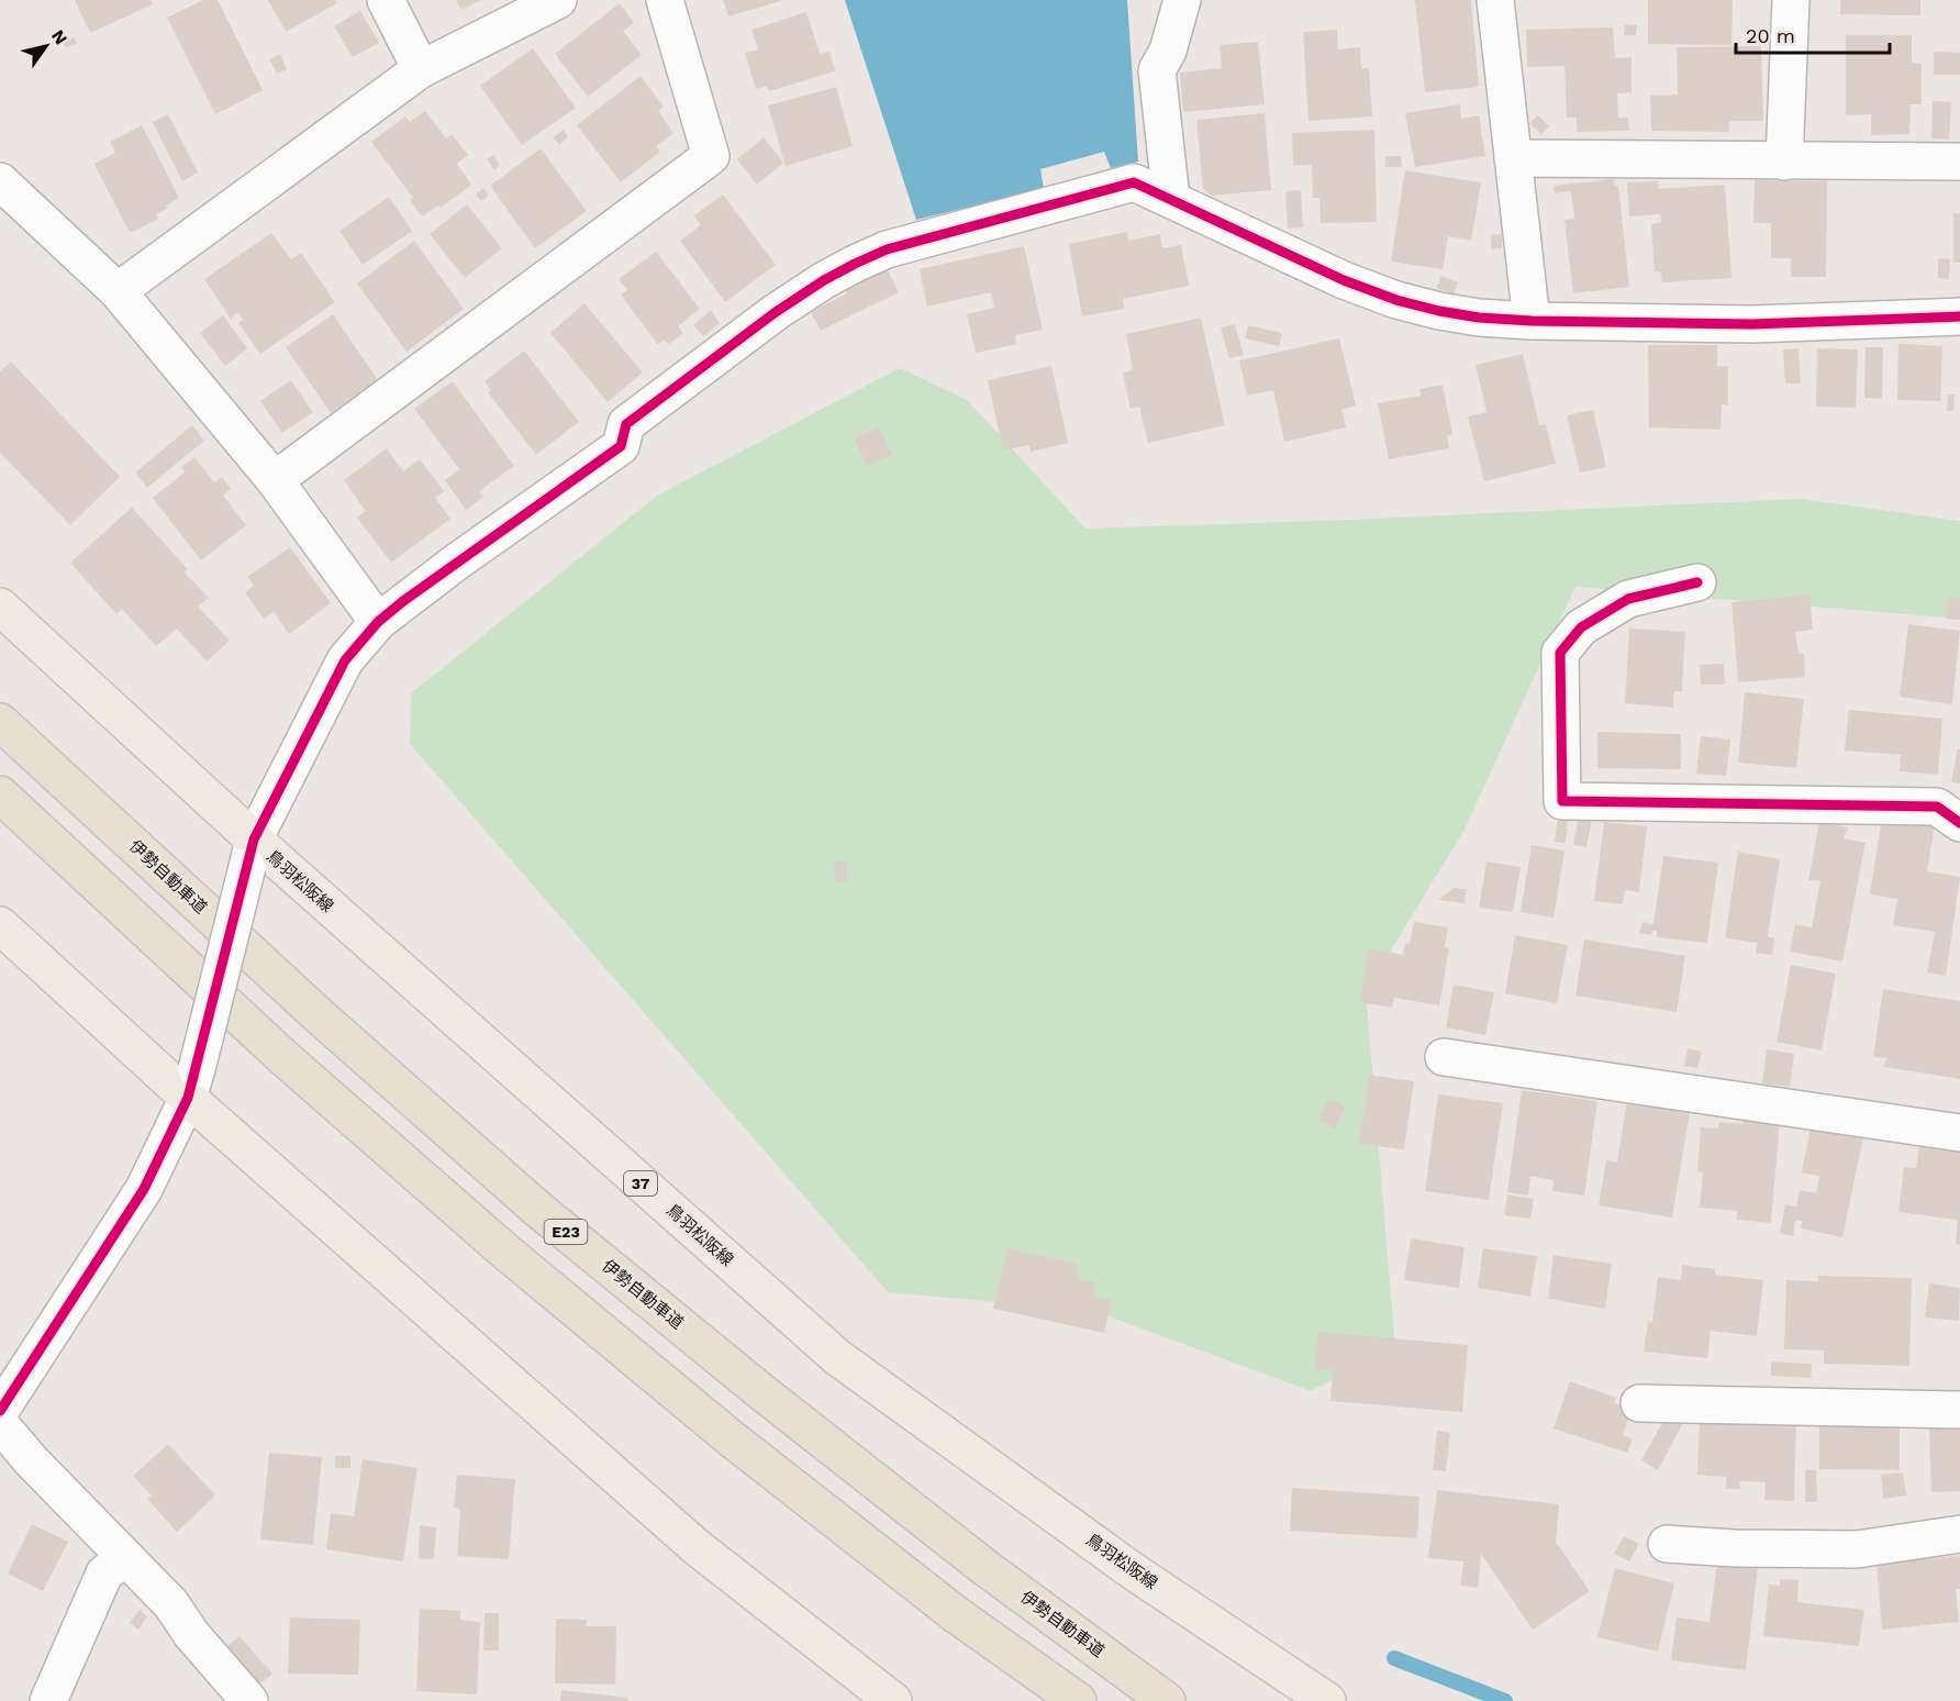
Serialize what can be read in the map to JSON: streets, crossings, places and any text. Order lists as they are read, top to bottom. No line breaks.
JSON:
{"streets":{"highway":["伊勢自動車道","E23"],"main road":["鳥羽松阪線","37"]},"scale_bar":"20 m","north":"top right"}
